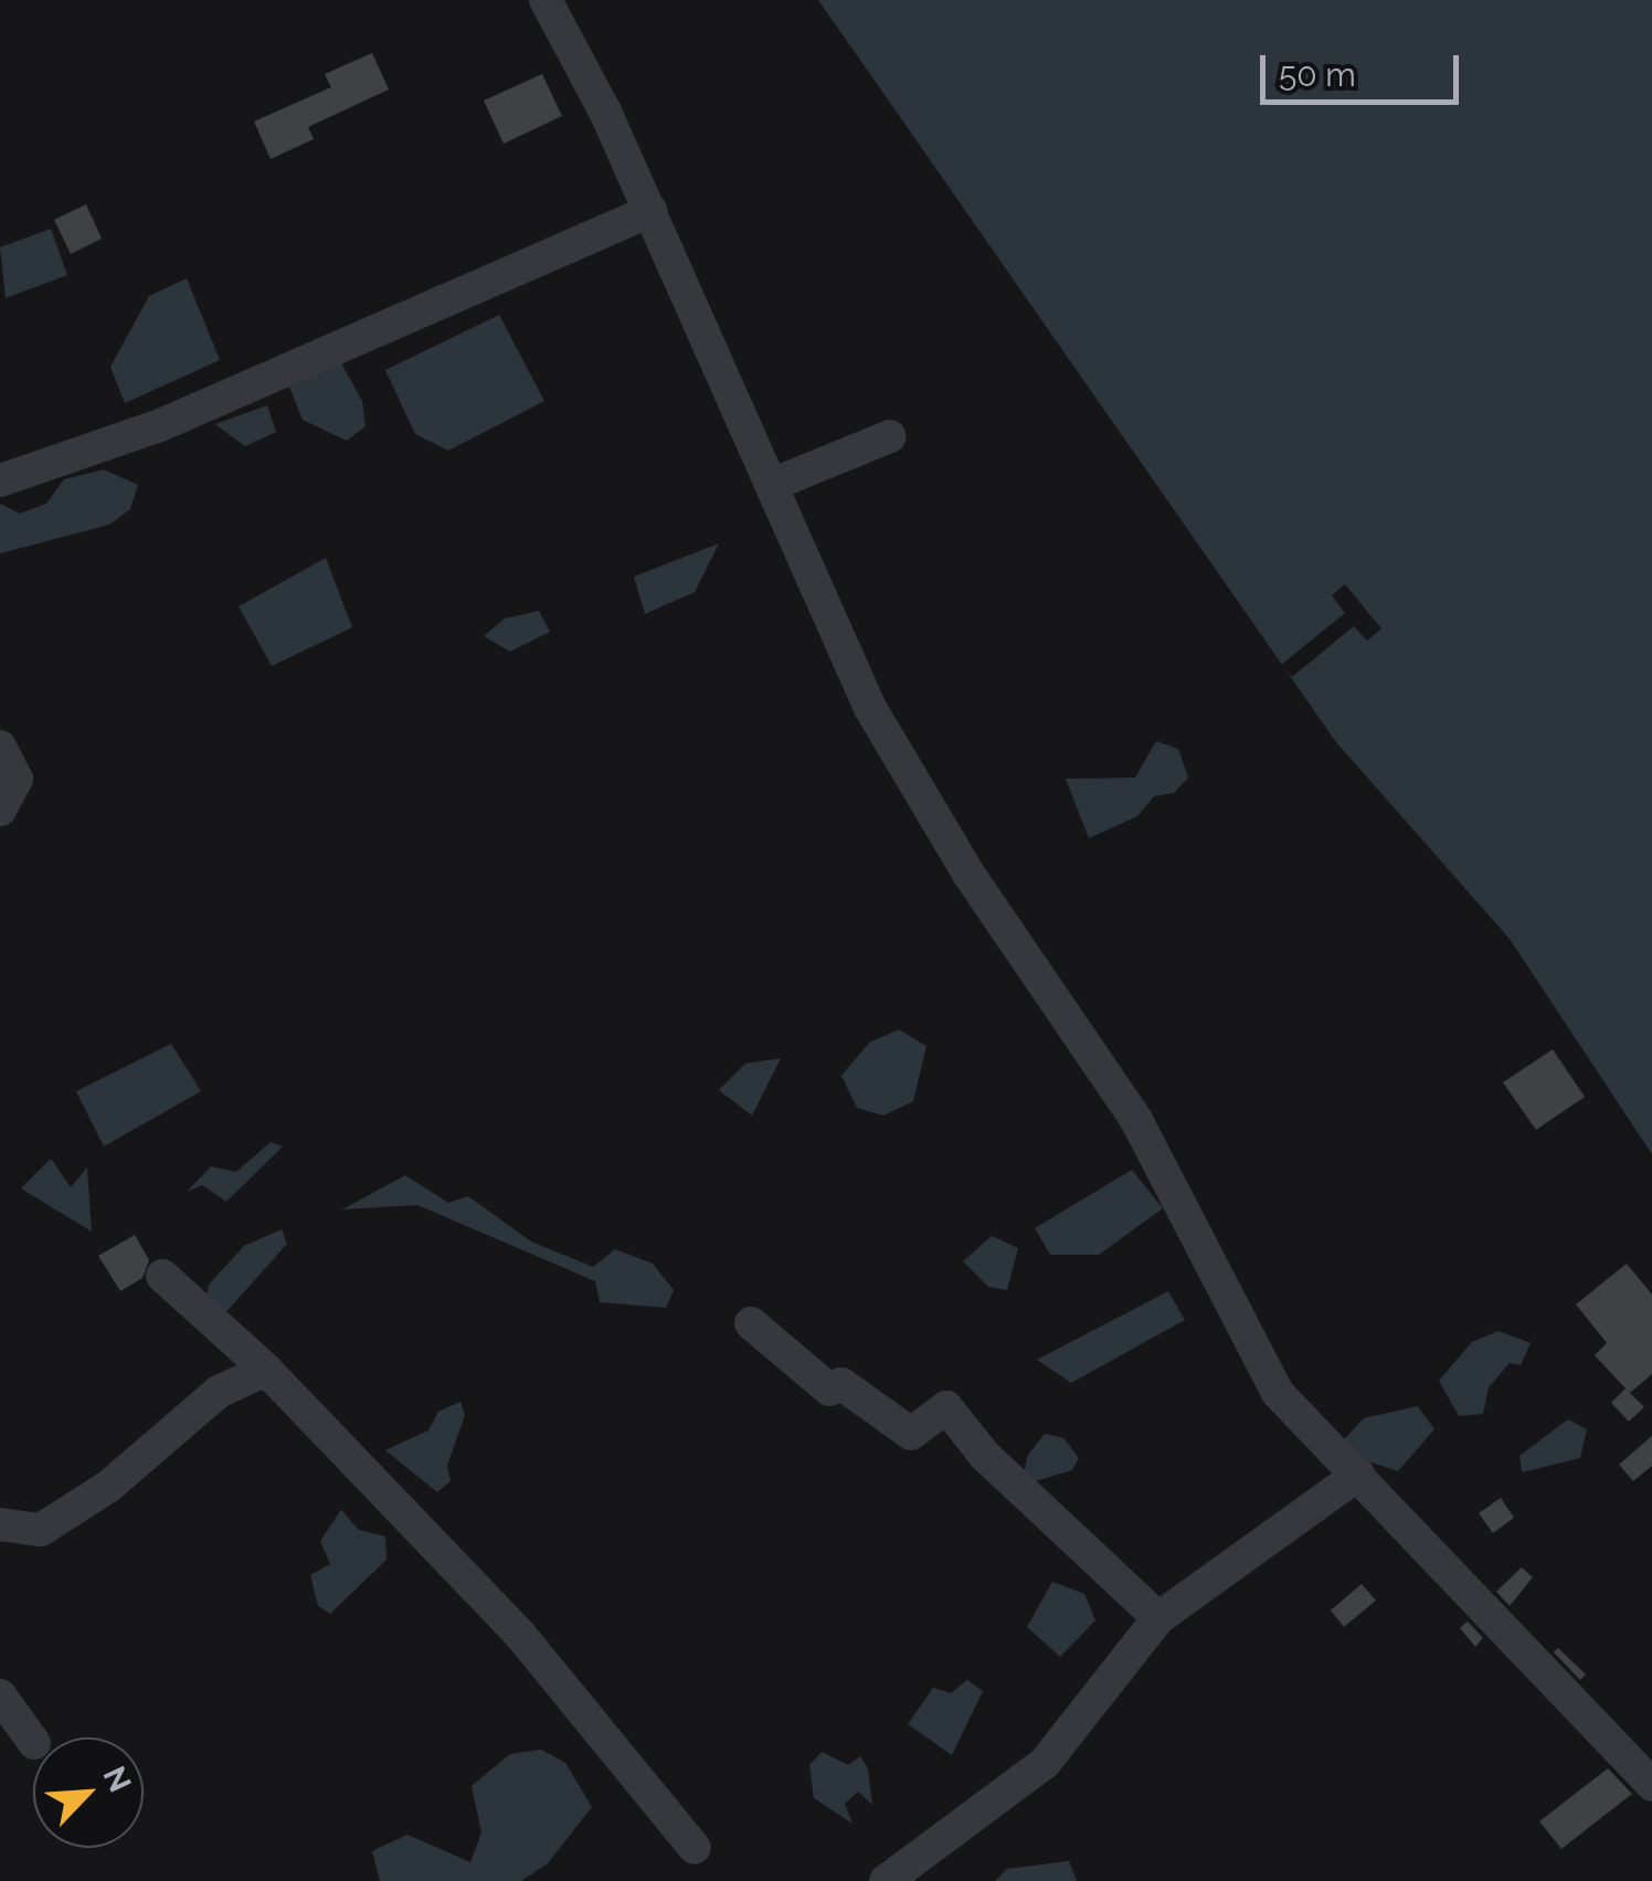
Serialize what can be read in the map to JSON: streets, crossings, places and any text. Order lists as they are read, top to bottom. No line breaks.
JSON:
{"scale_bar":"50 m","north":"top right"}
